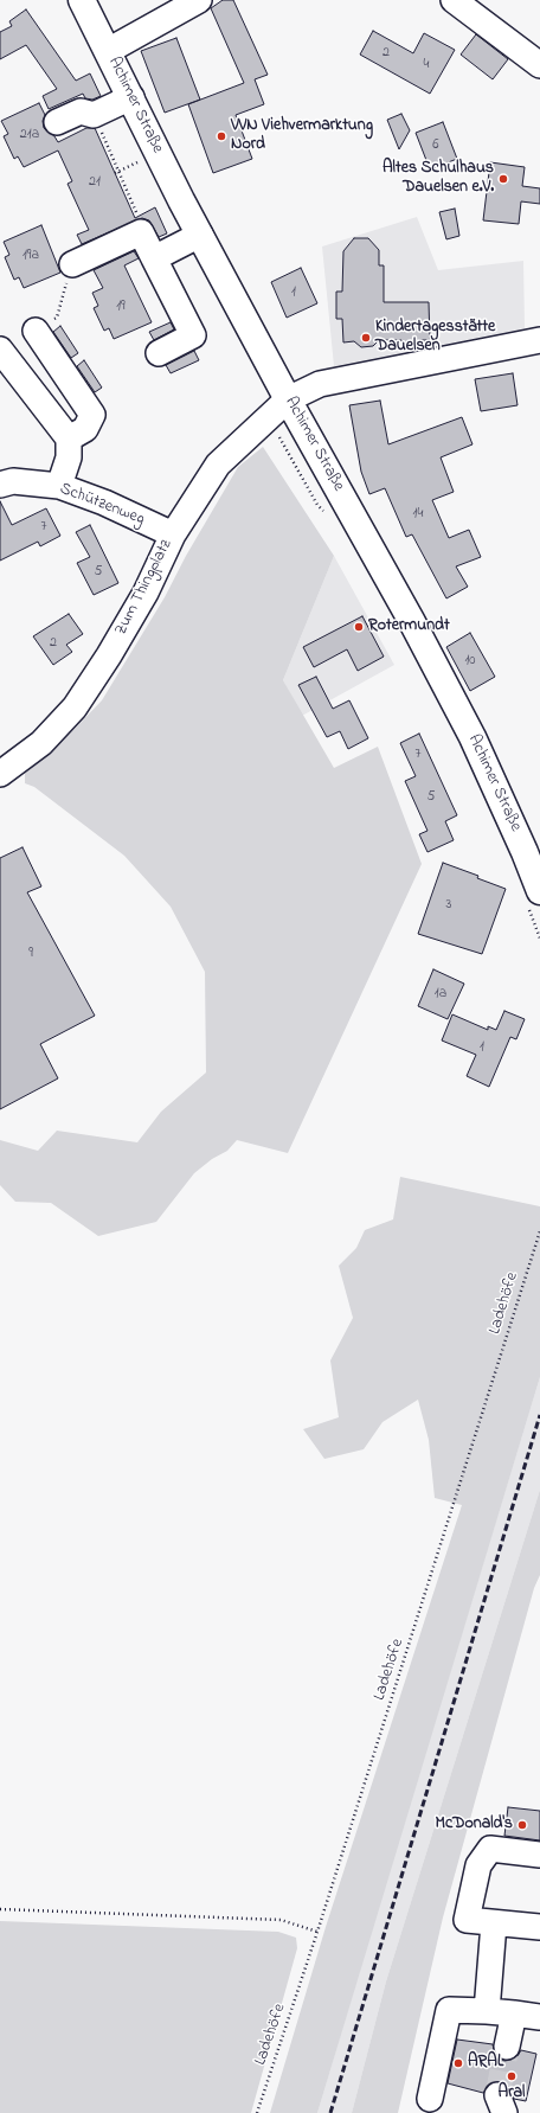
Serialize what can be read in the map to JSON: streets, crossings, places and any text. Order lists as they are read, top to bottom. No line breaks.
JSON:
{"streets":{"main road":["Achimer Straße"],"street":["Schützenweg","Zum Thingplatz"],"path":["Ladehöfe"]},"crossings":[["Achimer Straße","Zum Thingplatz"],["Schützenweg","Zum Thingplatz"]],"places":["VVN Viehvermarktung Nord","Altes Schulhaus Dauelsen e.V.","Kindertagesstätte Dauelsen","Rotermundt","McDonald's","ARAL","Aral"],"house_numbers":["2","4","21a","6","21","19a","1","19","14","7","5","2","10","7","5","3","9","1a","1"]}
